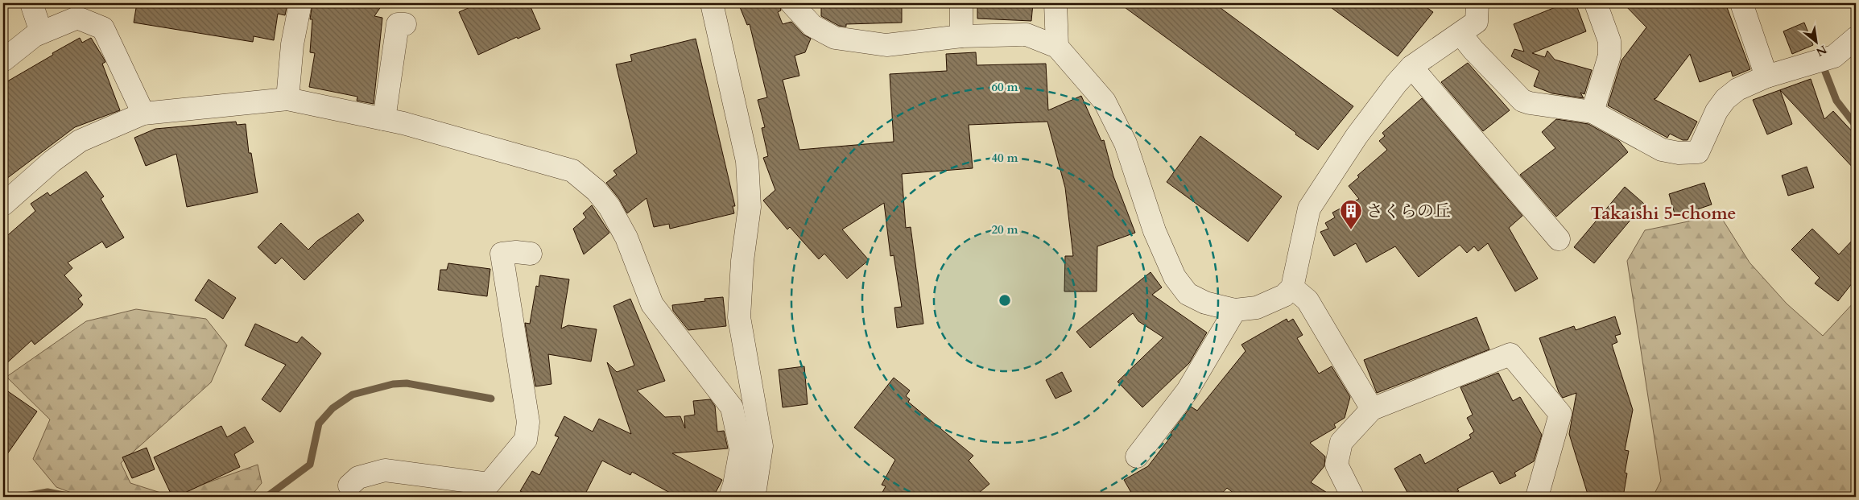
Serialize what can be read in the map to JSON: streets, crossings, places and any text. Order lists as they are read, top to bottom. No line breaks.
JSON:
{"districts":["Takaishi 5-chome"],"places":{"building":["さくらの丘"]},"north":"bottom right","rings":["60 m","40 m","20 m"]}
